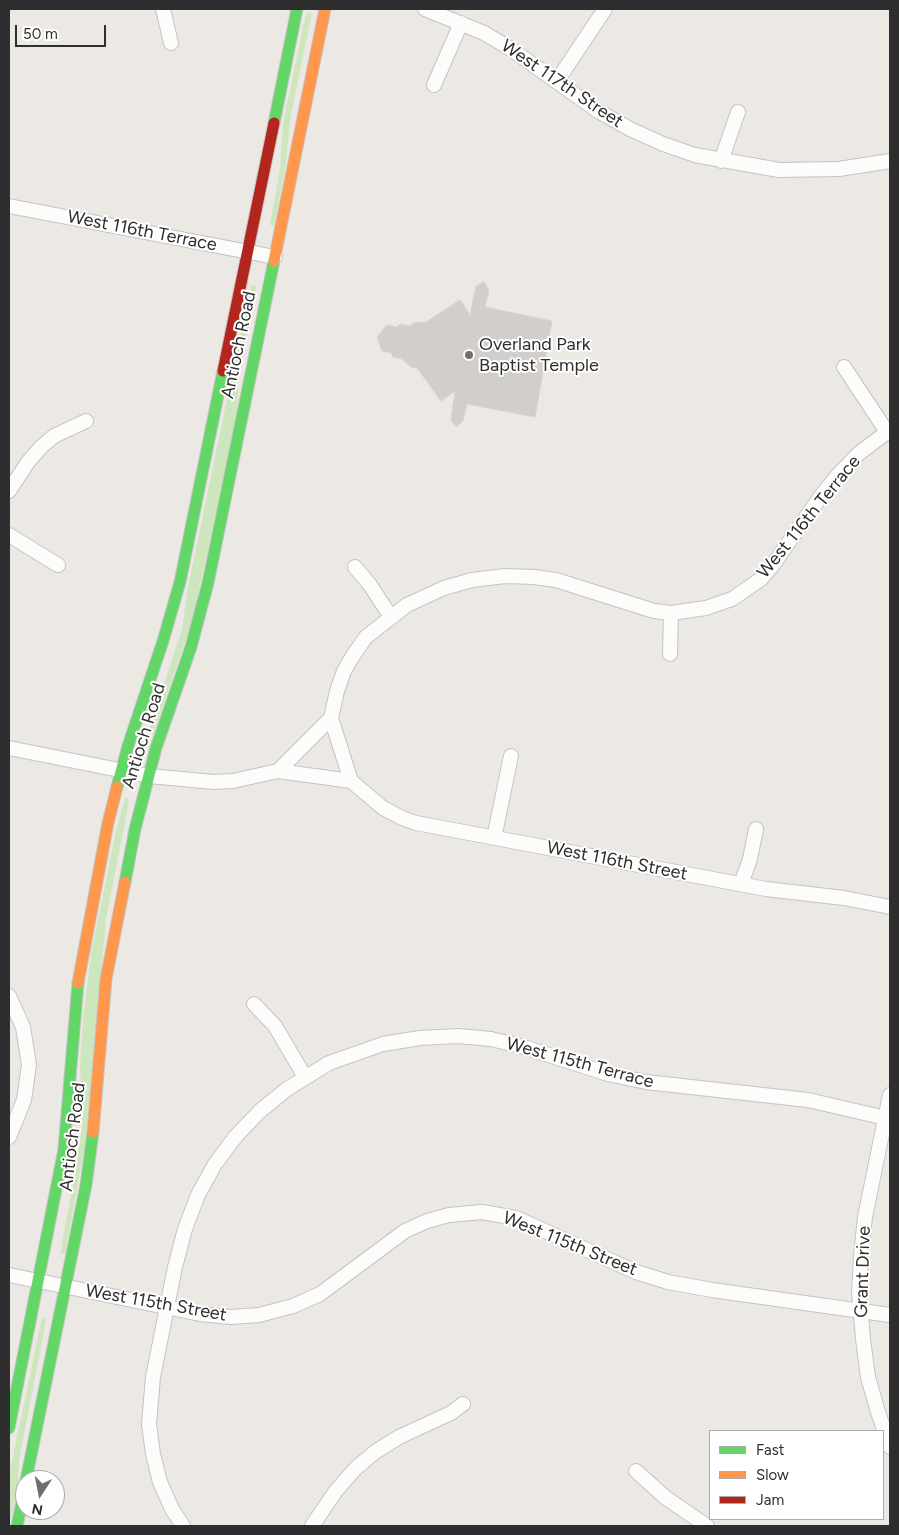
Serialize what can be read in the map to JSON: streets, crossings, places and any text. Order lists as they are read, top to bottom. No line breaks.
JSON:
{"streets":{"main road":["Antioch Road"],"street":["West 117th Street","West 116th Terrace","West 116th Street","West 115th Terrace","West 115th Street","Grant Drive"]},"crossings":[["West 116th Terrace","Antioch Road"],["Antioch Road","West 115th Street"],["West 115th Terrace","West 115th Street"],["West 115th Terrace","Grant Drive"],["West 115th Street","Grant Drive"]],"places":["Overland Park Baptist Temple"],"legend":["Fast","Slow","Jam"],"scale_bar":"50 m","north":"bottom"}
